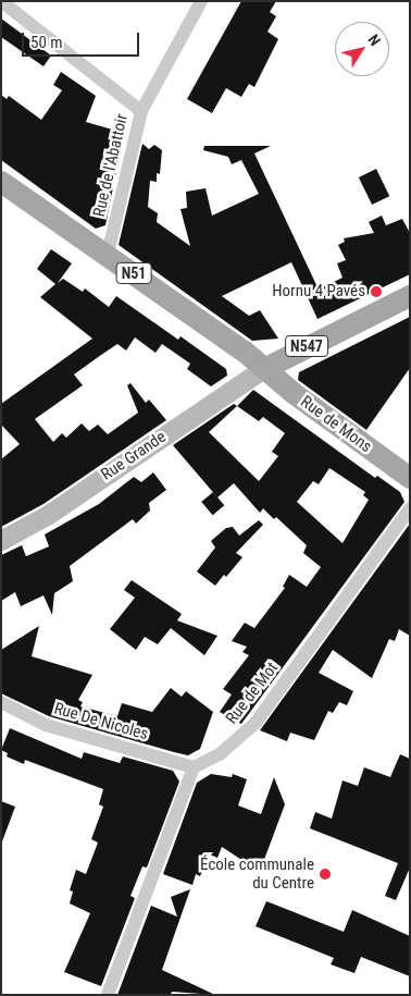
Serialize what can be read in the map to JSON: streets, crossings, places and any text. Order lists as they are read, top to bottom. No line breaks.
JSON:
{"streets":{"main road":["N51","N547","Rue de Mons"],"street":["Rue de l'Abattoir","Rue Grande","Rue de Mot","Rue De Nicoles"]},"crossings":[["Rue de l'Abattoir","N51"],["N51","N547"],["N51","Rue de Mons"],["N51","Rue Grande"],["N547","Rue de Mons"],["N547","Rue Grande"],["Rue de Mons","Rue Grande"],["Rue de Mot","Rue De Nicoles"]],"places":["Hornu 4 Pavés","École communale du Centre"],"scale_bar":"50 m","north":"top right"}
